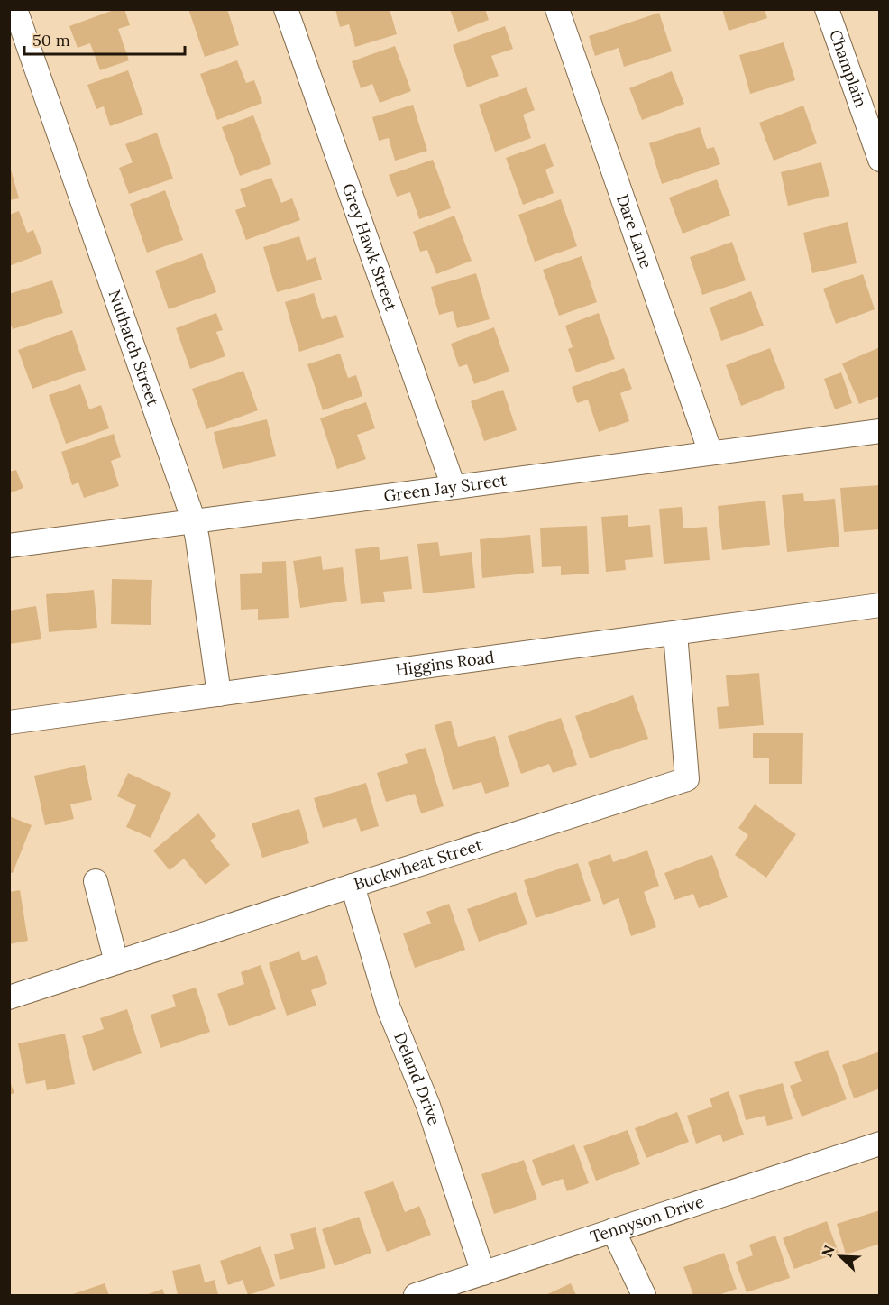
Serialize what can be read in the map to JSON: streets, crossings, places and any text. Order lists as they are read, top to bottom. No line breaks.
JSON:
{"streets":{"street":["Champlain","Dare Lane","Grey Hawk Street","Nuthatch Street","Green Jay Street","Higgins Road","Buckwheat Street","Deland Drive","Tennyson Drive"]},"crossings":[["Dare Lane","Green Jay Street"],["Grey Hawk Street","Green Jay Street"],["Nuthatch Street","Green Jay Street"],["Nuthatch Street","Higgins Road"],["Higgins Road","Buckwheat Street"],["Buckwheat Street","Deland Drive"],["Deland Drive","Tennyson Drive"]],"scale_bar":"50 m","north":"top left"}
